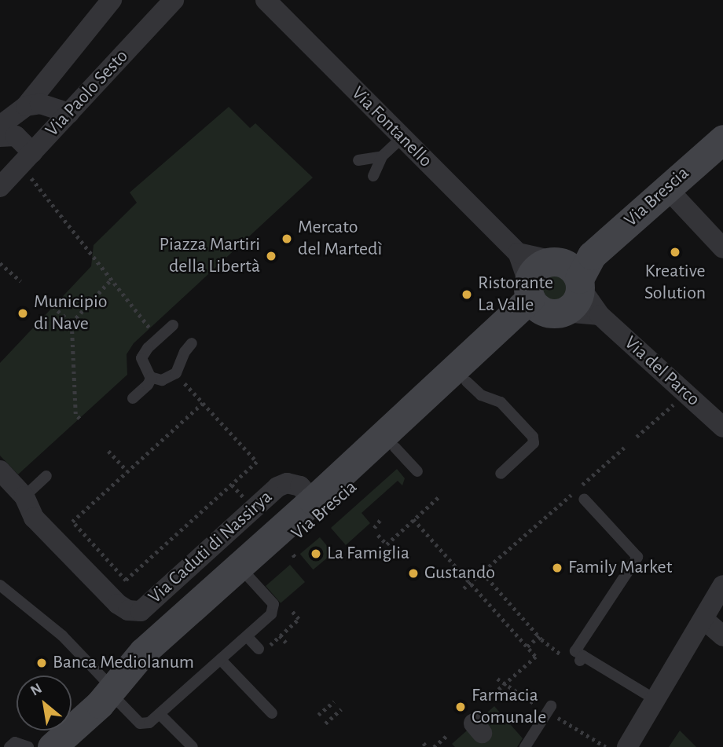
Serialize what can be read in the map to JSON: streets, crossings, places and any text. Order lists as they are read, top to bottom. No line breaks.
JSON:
{"streets":{"main road":["Via Brescia"],"street":["Via Paolo Sesto","Via Fontanello","Via del Parco","Via Caduti di Nassirya"]},"crossings":[["Via Fontanello","Via Brescia"],["Via Brescia","Via Caduti di Nassirya"]],"places":["Mercato del Martedì","Kreative Solution","Piazza Martiri della Libertà","Ristorante La Valle","Municipio di Nave","La Famiglia","Family Market","Gustando","Banca Mediolanum","Farmacia Comunale"],"north":"top left"}
